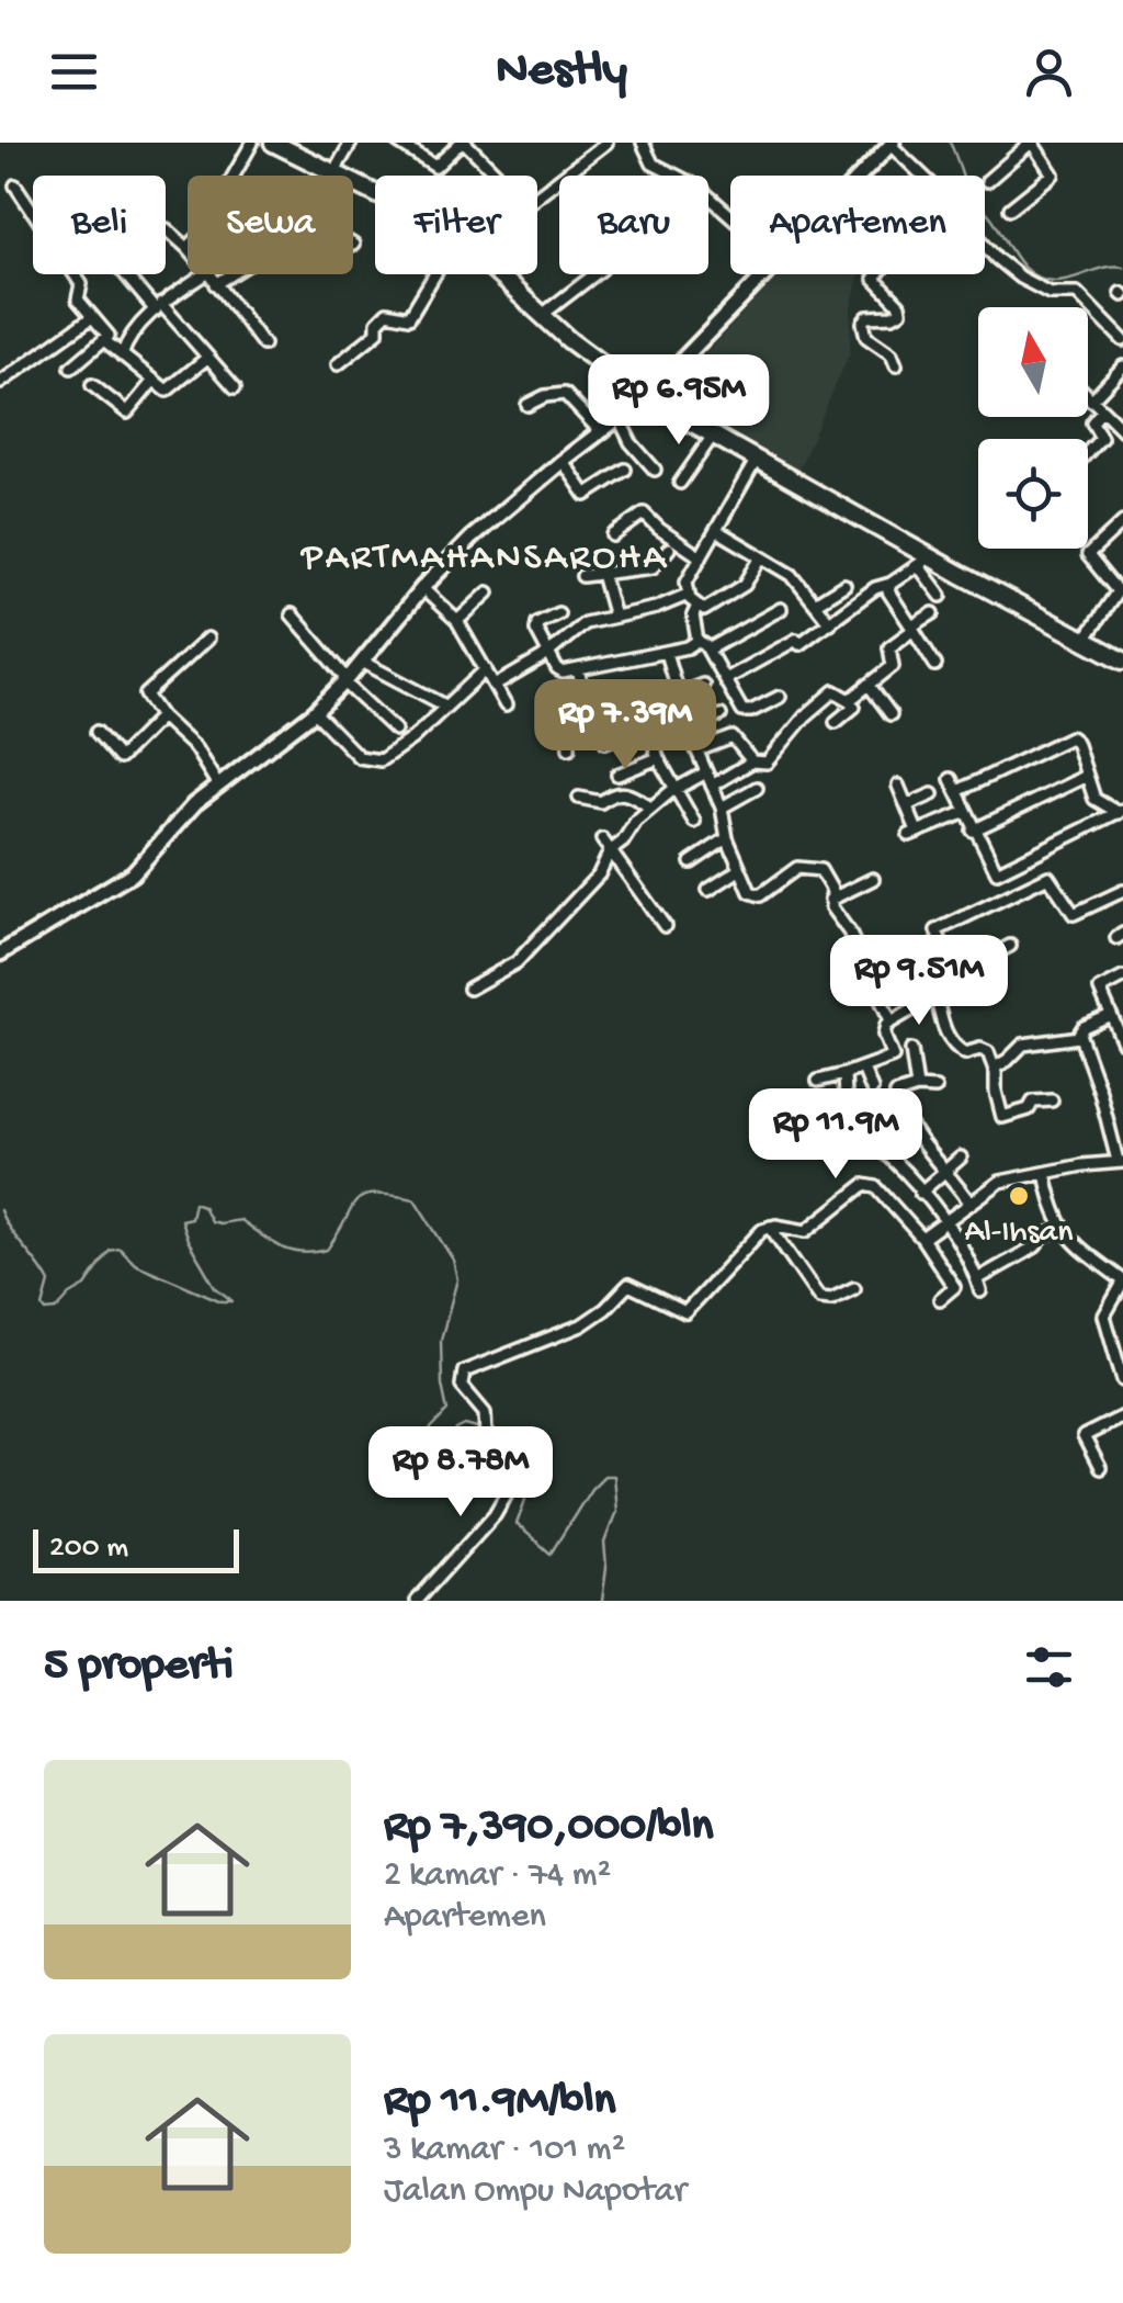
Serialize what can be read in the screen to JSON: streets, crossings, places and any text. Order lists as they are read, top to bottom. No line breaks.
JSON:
{"districts":["PARTMAHANSAROHA"],"places":["Al-Ihsan"],"scale_bar":"200 m","north":"top","page":{"header":"Nestly","chip":["Beli","Sewa","Filter","Baru","Apartemen"],"price":["Rp 6.95M","Rp 7.39M","Rp 9.51M","Rp 11.9M","Rp 8.78M"],"scale":"200 m","heading":"5 properti","list":[{"name":"Rp 7,390,000/bln","note":"2 kamar · 74 m² · Apartemen"},{"name":"Rp 11.9M/bln","note":"3 kamar · 101 m² · Jalan Ompu Napotar"}]}}
